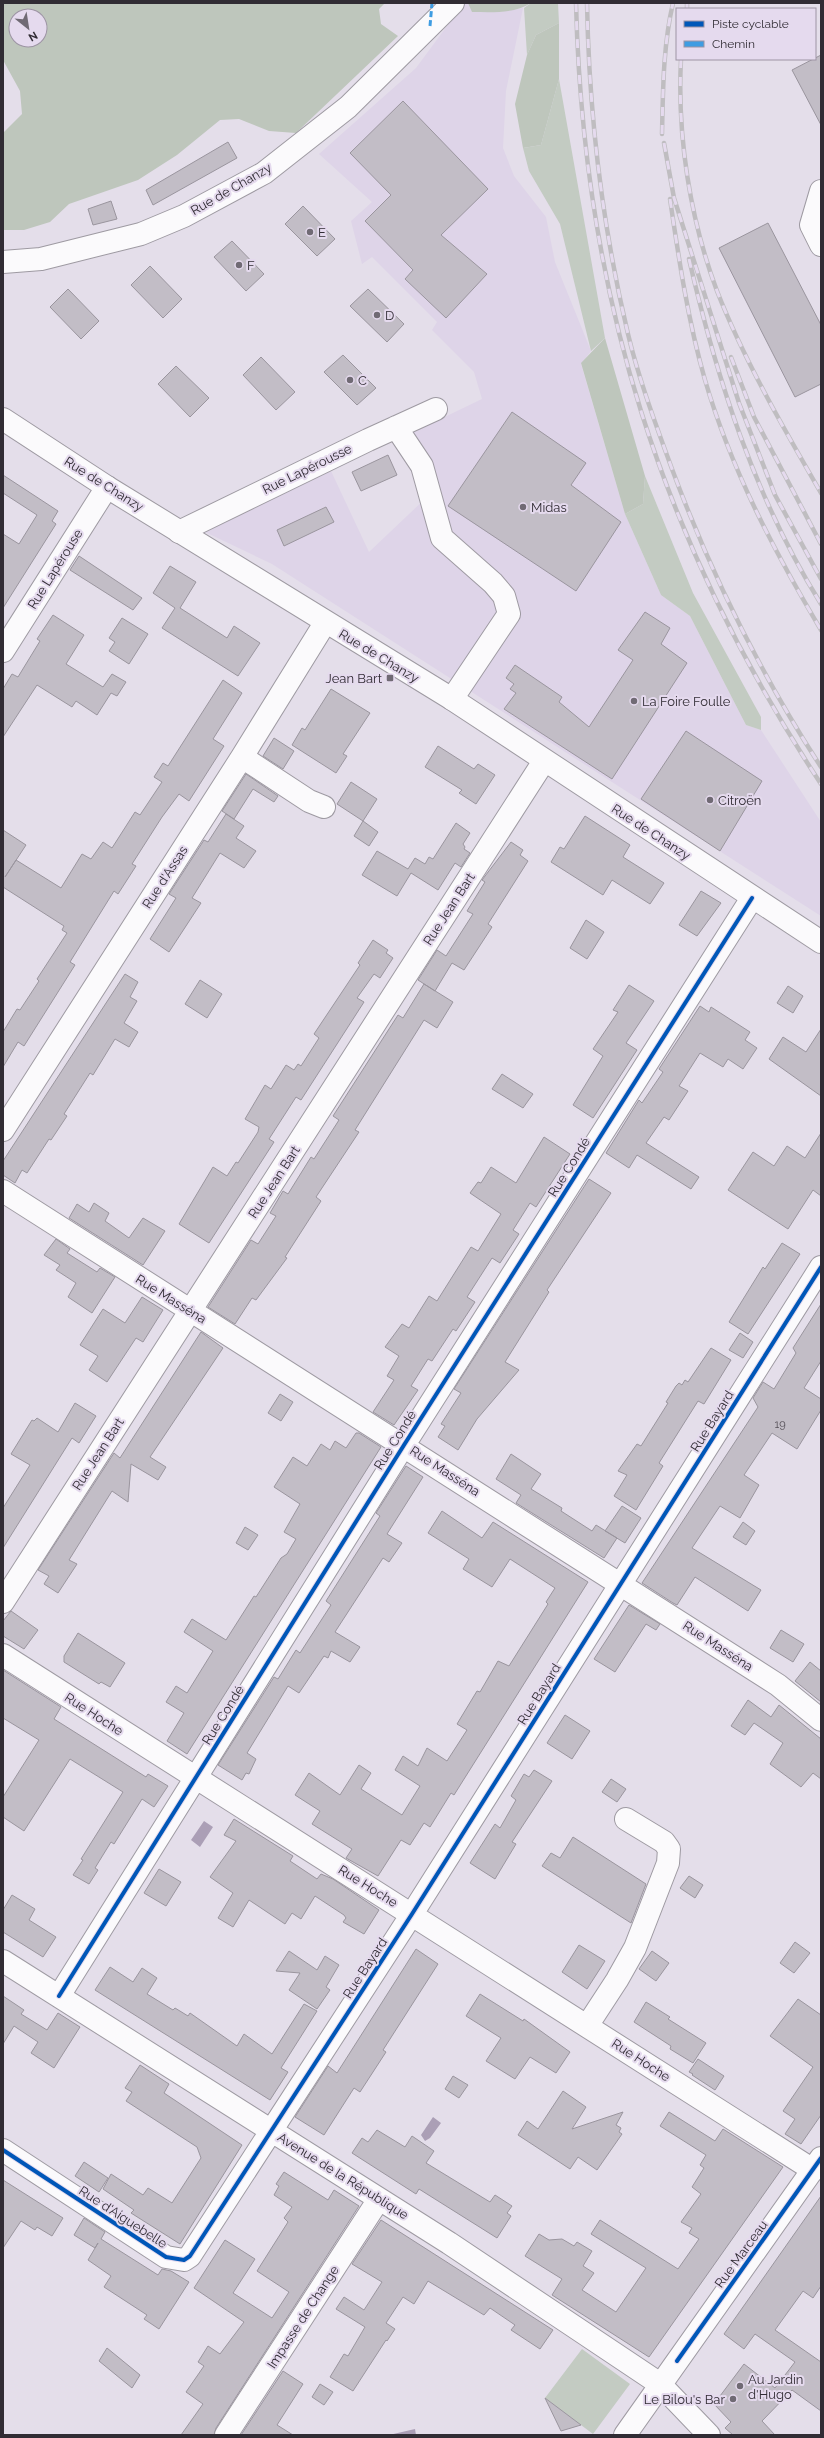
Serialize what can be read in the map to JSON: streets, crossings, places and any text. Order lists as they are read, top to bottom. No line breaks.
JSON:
{"streets":{"street":["Rue de Chanzy","Rue Lapérousse","Rue Lapérouse","Rue d'Assas","Rue Jean Bart","Rue Condé","Rue Masséna","Rue Bayard","Rue Hoche","Avenue de la République","Rue d'Aiguebelle","Rue Marceau","Impasse de Change"]},"crossings":[["Rue de Chanzy","Rue Lapérousse"],["Rue de Chanzy","Rue Lapérouse"],["Rue de Chanzy","Rue d'Assas"],["Rue de Chanzy","Rue Jean Bart"],["Rue de Chanzy","Rue Condé"],["Rue Jean Bart","Rue Masséna"],["Rue Condé","Rue Masséna"],["Rue Condé","Rue Hoche"],["Rue Condé","Avenue de la République"],["Rue Masséna","Rue Bayard"],["Rue Bayard","Rue Hoche"],["Rue Bayard","Avenue de la République"],["Rue Bayard","Rue d'Aiguebelle"],["Rue Hoche","Rue Marceau"],["Avenue de la République","Rue d'Aiguebelle"],["Avenue de la République","Rue Marceau"],["Avenue de la République","Impasse de Change"]],"places":{"other":["E","F","D","C","Midas","La Foire Foulle","Citroën","Au Jardin d'Hugo","Le Bilou's Bar"],"transit":["Jean Bart"]},"house_numbers":["19"],"legend":["Piste cyclable","Chemin"],"north":"bottom right"}
